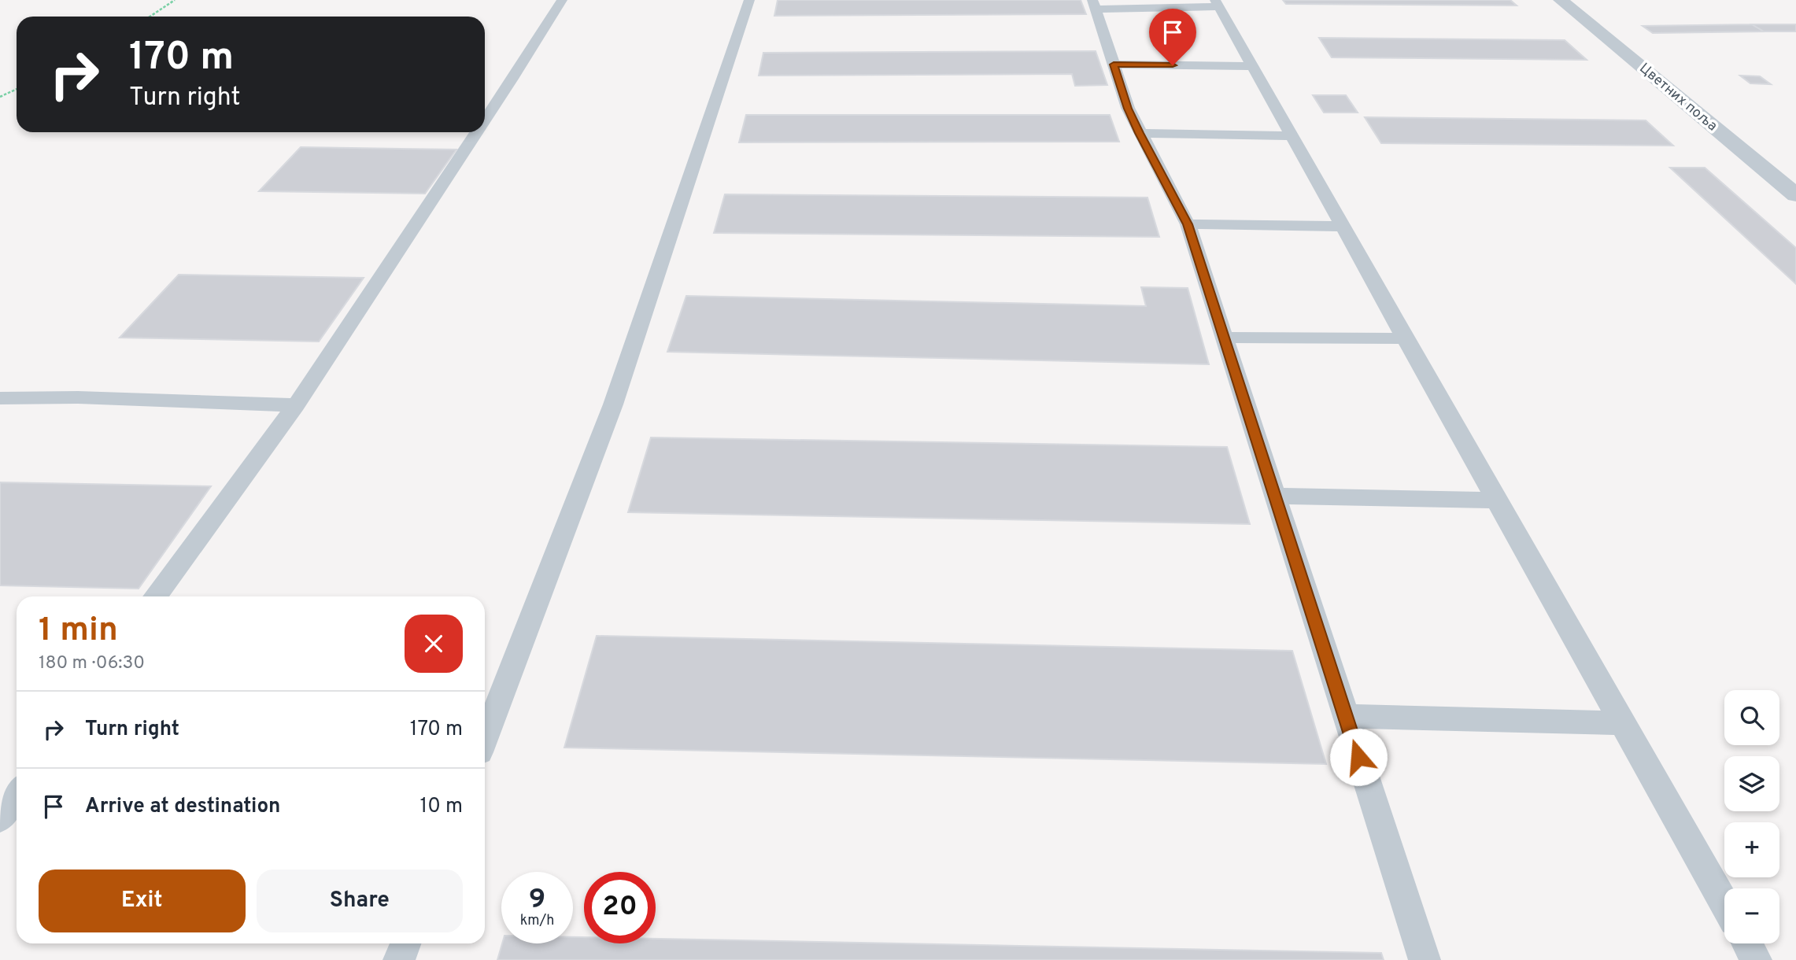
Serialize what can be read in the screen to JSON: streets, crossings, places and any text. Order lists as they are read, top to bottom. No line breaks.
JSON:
{"streets":{"street":["Цветних поља"]},"page":{"turn":["170 m","Turn right"],"heading":["1 min","180 m · 06:30"],"map_buttons":["+","−"],"list":[{"name":"Turn right","value":"170 m"},{"name":"Arrive at destination","value":"10 m"}],"buttons":["Exit","Share"],"speed":"9 km/h","limit":"20"}}
